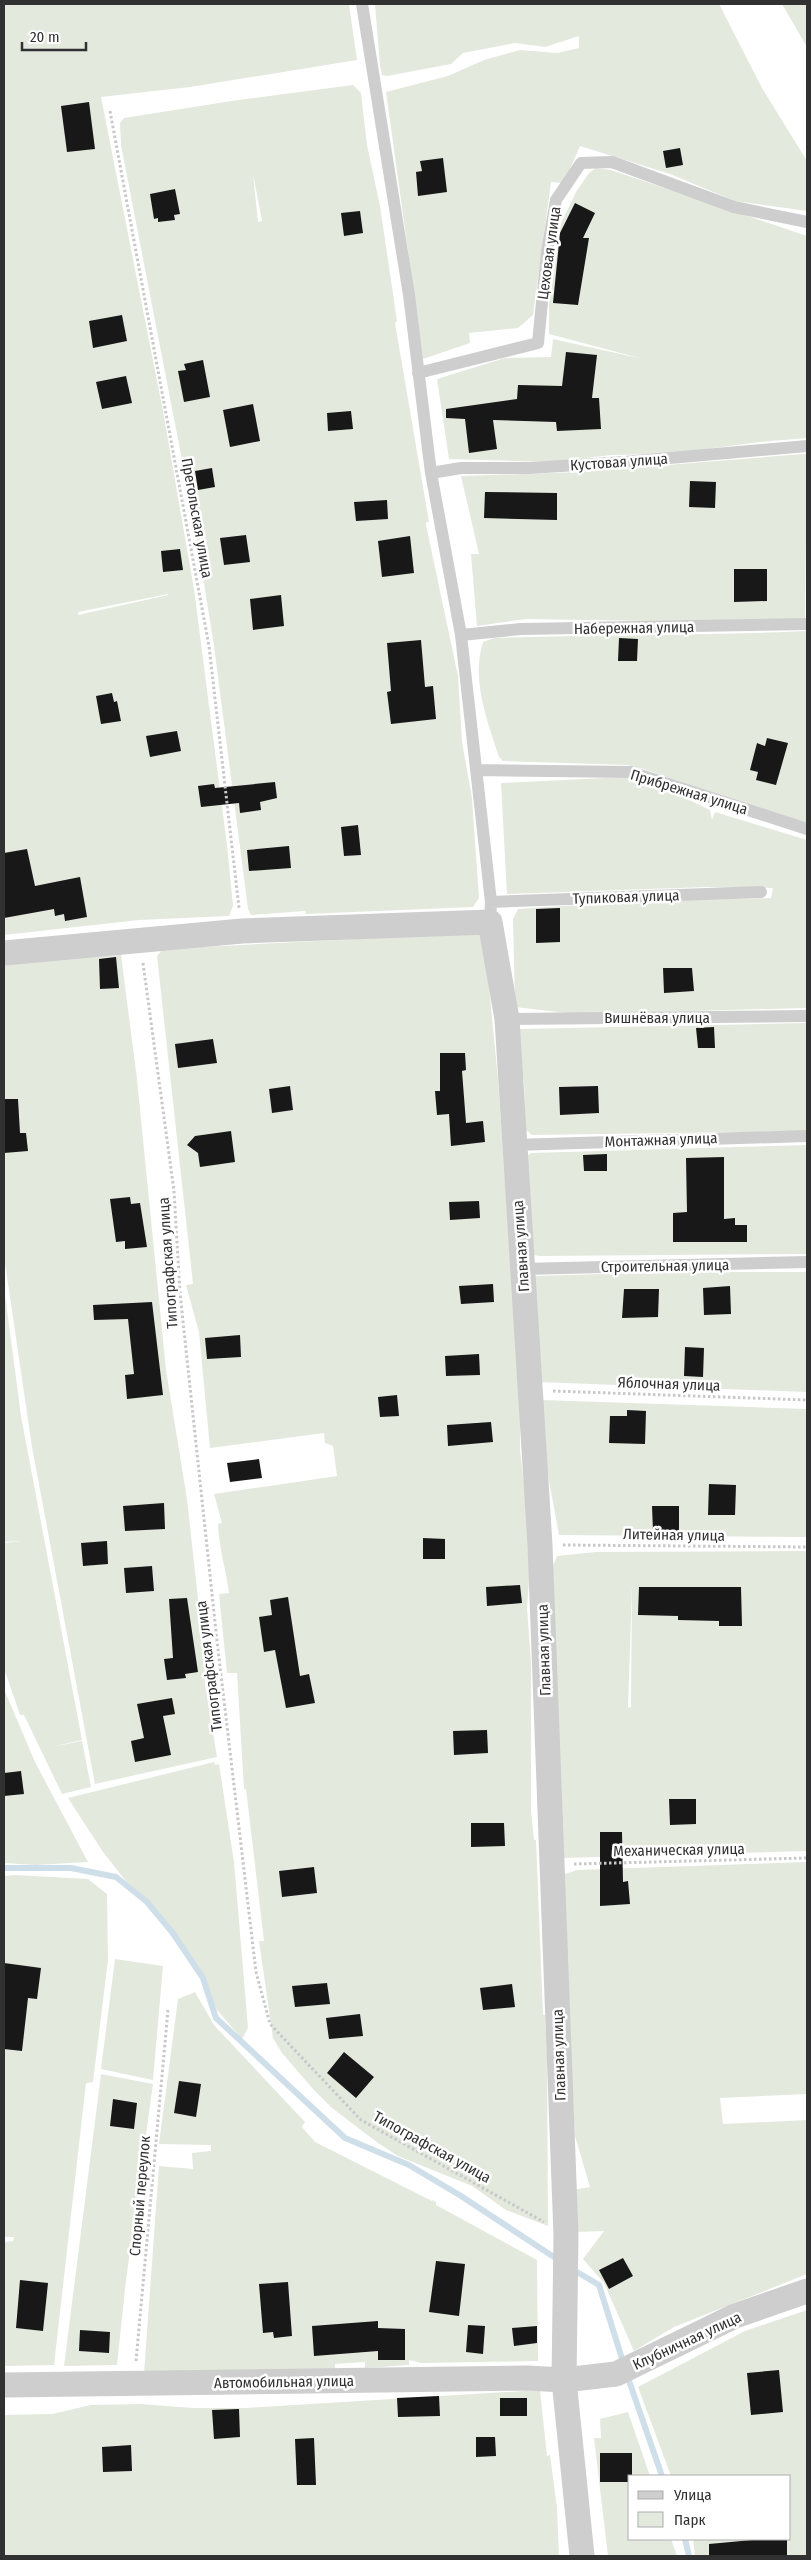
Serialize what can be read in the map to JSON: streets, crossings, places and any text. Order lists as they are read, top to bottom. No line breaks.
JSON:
{"streets":{"street":["Главная улица","Клубничная улица","Автомобильная улица"],"lane":["Цеховая улица","Кустовая улица","Набережная улица","Прибрежная улица","Тупиковая улица","Вишнёвая улица","Монтажная улица","Строительная улица"],"path":["Прегольская улица","Типографская улица","Яблочная улица","Литейная улица","Механическая улица","Спорный переулок"]},"crossings":[["Тупиковая улица","Главная улица"],["Вишнёвая улица","Главная улица"],["Монтажная улица","Главная улица"],["Главная улица","Типографская улица"],["Главная улица","Строительная улица"],["Главная улица","Яблочная улица"],["Главная улица","Литейная улица"],["Главная улица","Механическая улица"],["Главная улица","Клубничная улица"],["Главная улица","Автомобильная улица"],["Спорный переулок","Автомобильная улица"],["Клубничная улица","Автомобильная улица"]],"legend":["Улица","Парк"],"scale_bar":"20 m"}
